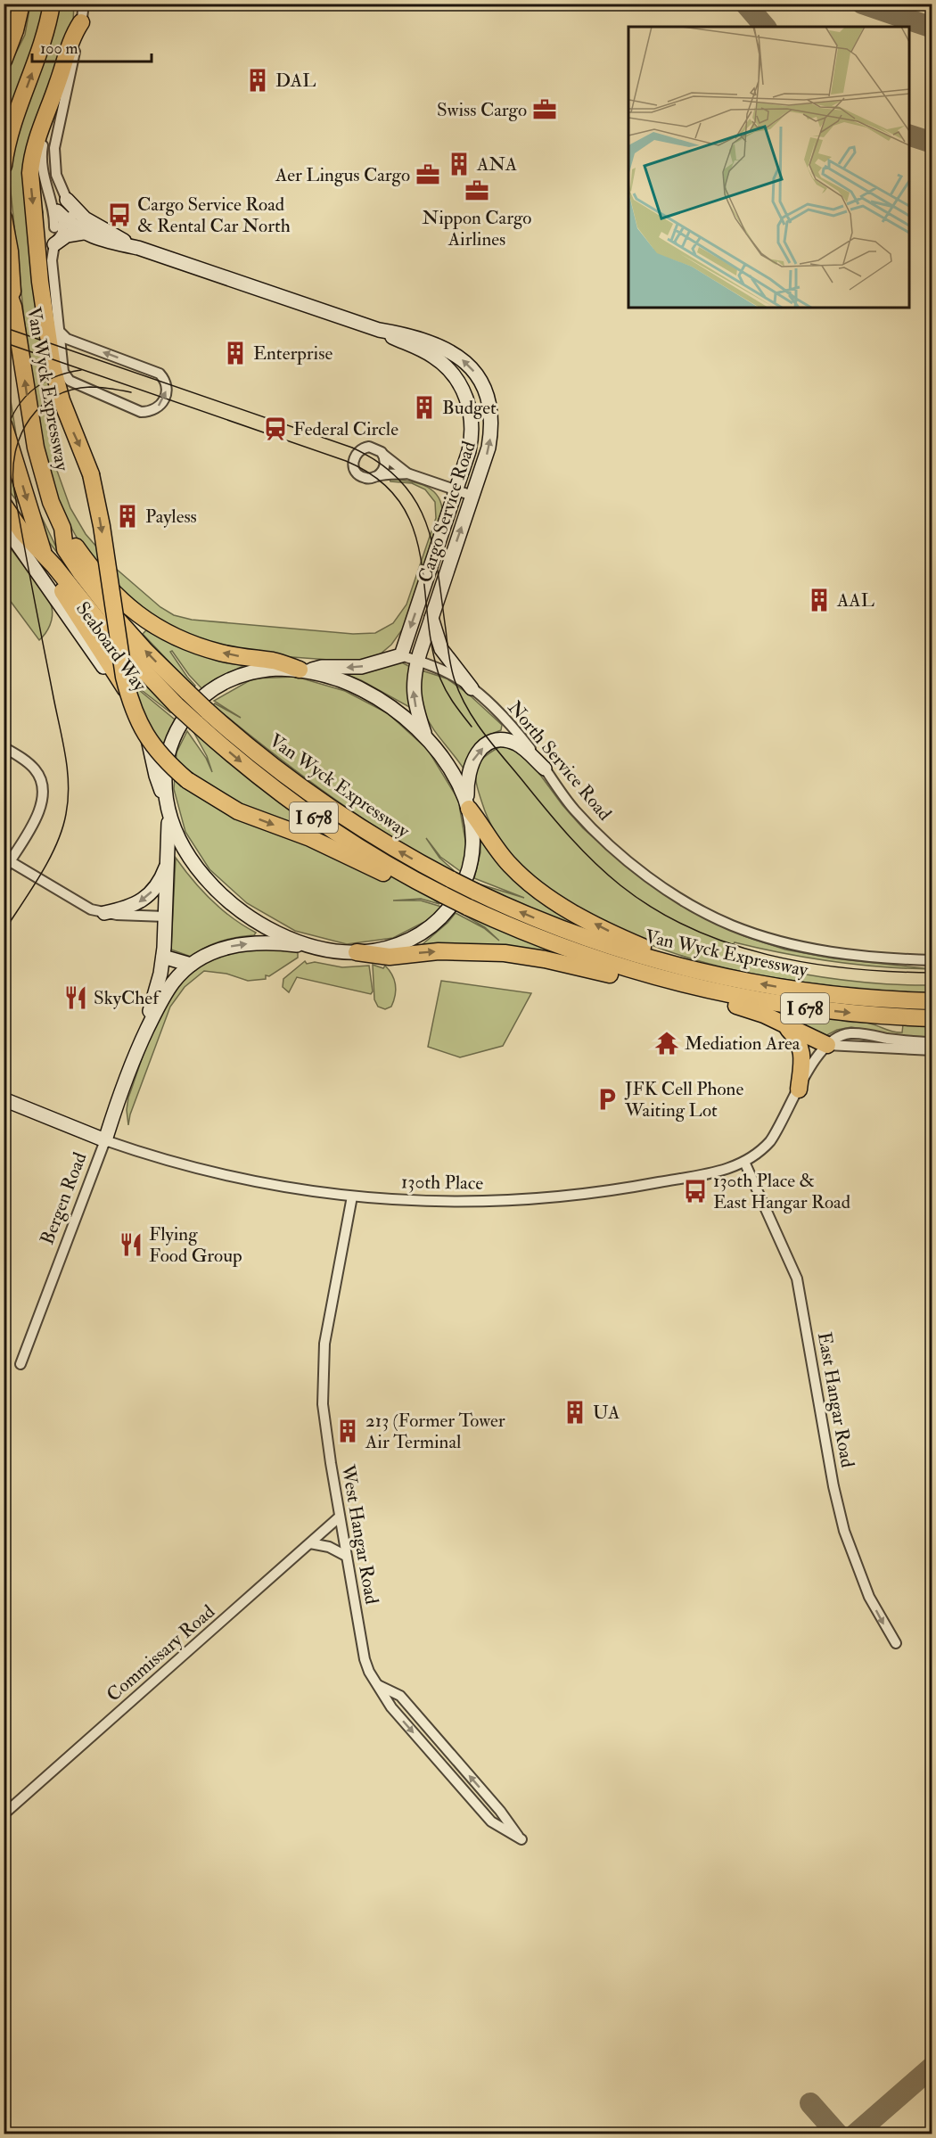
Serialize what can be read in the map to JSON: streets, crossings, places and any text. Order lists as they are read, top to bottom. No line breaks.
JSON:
{"streets":{"highway":["Van Wyck Expressway","I 678"],"street":["Cargo Service Road","Seaboard Way","North Service Road","130th Place","Bergen Road","East Hangar Road","West Hangar Road","Commissary Road"]},"crossings":[["Cargo Service Road","North Service Road"],["Seaboard Way","Bergen Road"],["130th Place","Bergen Road"],["130th Place","East Hangar Road"],["130th Place","West Hangar Road"],["West Hangar Road","Commissary Road"]],"one_way":["East Hangar Road"],"places":{"building":["DAL","ANA","Enterprise","Budget","Payless","AAL","UA","213 (Former Tower Air Terminal"],"office":["Swiss Cargo","Aer Lingus Cargo","Nippon Cargo Airlines"],"bus stop":["Cargo Service Road & Rental Car North","130th Place & East Hangar Road"],"station":["Federal Circle"],"restaurant":["SkyChef","Flying Food Group"],"temple":["Mediation Area"],"parking":["JFK Cell Phone Waiting Lot"]},"scale_bar":"100 m"}
